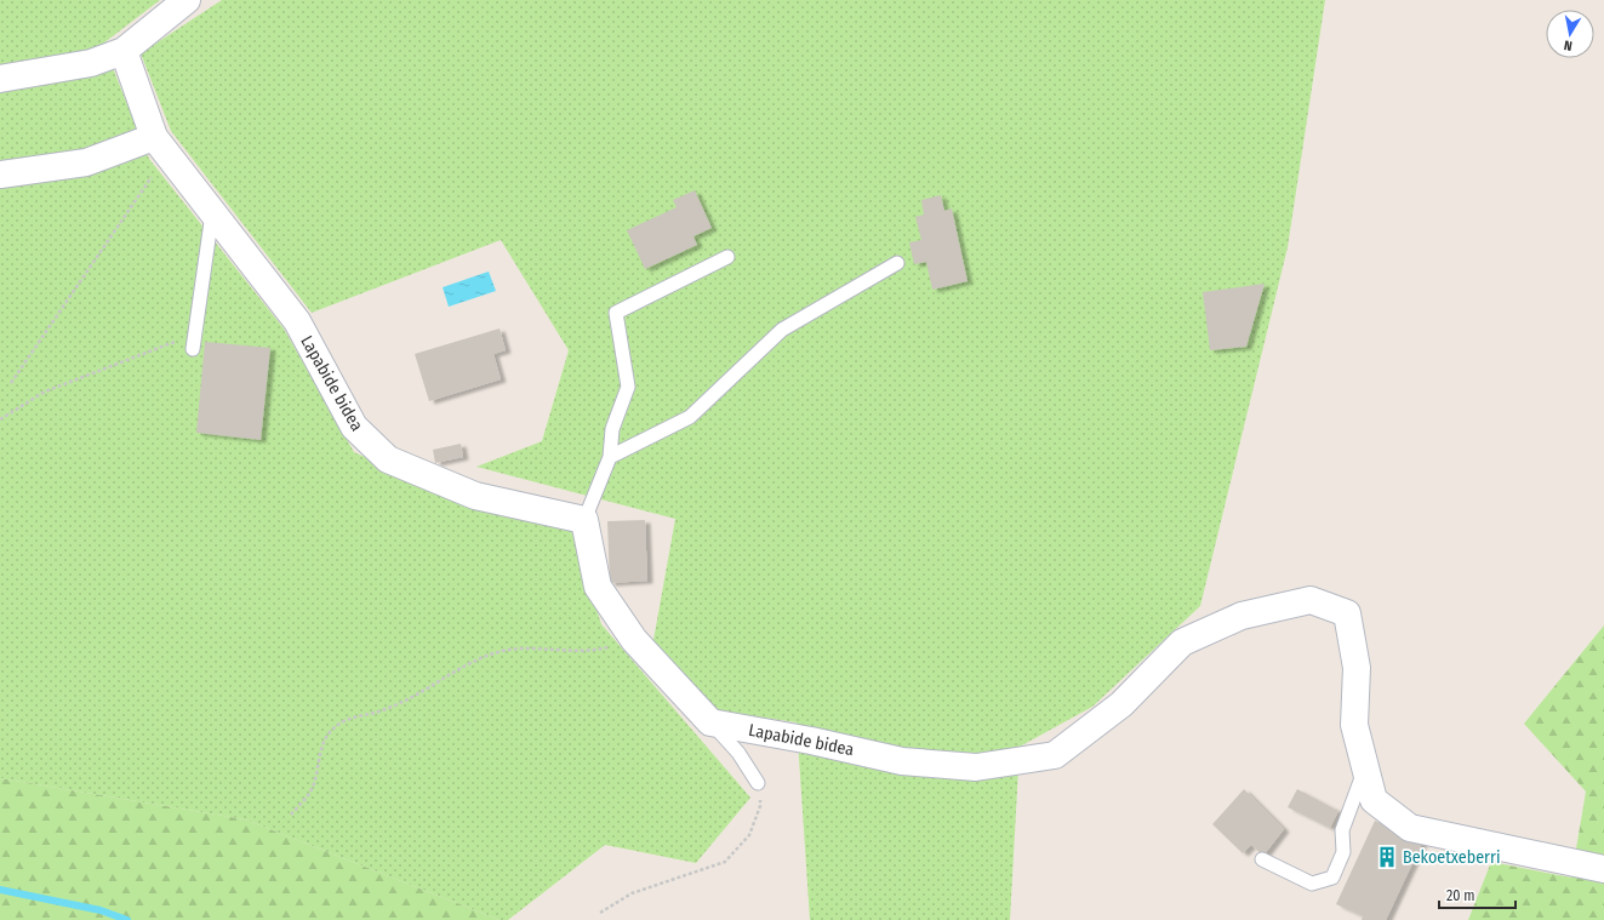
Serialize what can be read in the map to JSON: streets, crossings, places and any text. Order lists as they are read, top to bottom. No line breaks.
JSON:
{"streets":{"street":["Lapabide bidea"]},"places":{"building":["Bekoetxeberri"]},"scale_bar":"20 m","north":"bottom"}
